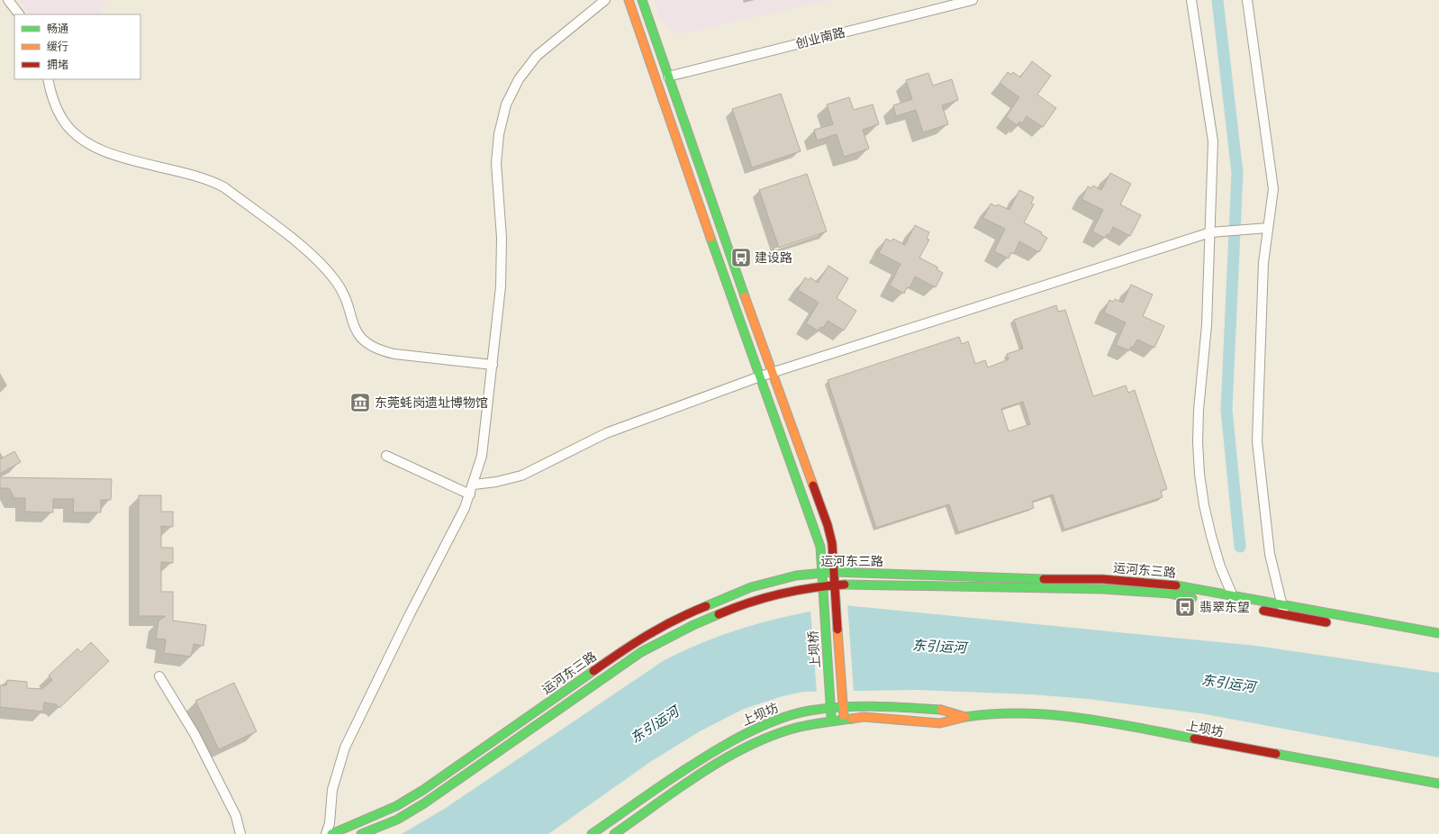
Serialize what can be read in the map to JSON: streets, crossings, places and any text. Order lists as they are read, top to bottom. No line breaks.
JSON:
{"streets":{"street":["创业南路","运河东三路","上坝桥","上坝坊"]},"crossings":[["运河东三路","上坝桥"],["上坝桥","上坝坊"]],"water":["东引运河"],"places":{"bus stop":["建设路","翡翠东望"],"museum":["东莞蚝岗遗址博物馆"]},"legend":["畅通","缓行","拥堵"]}
